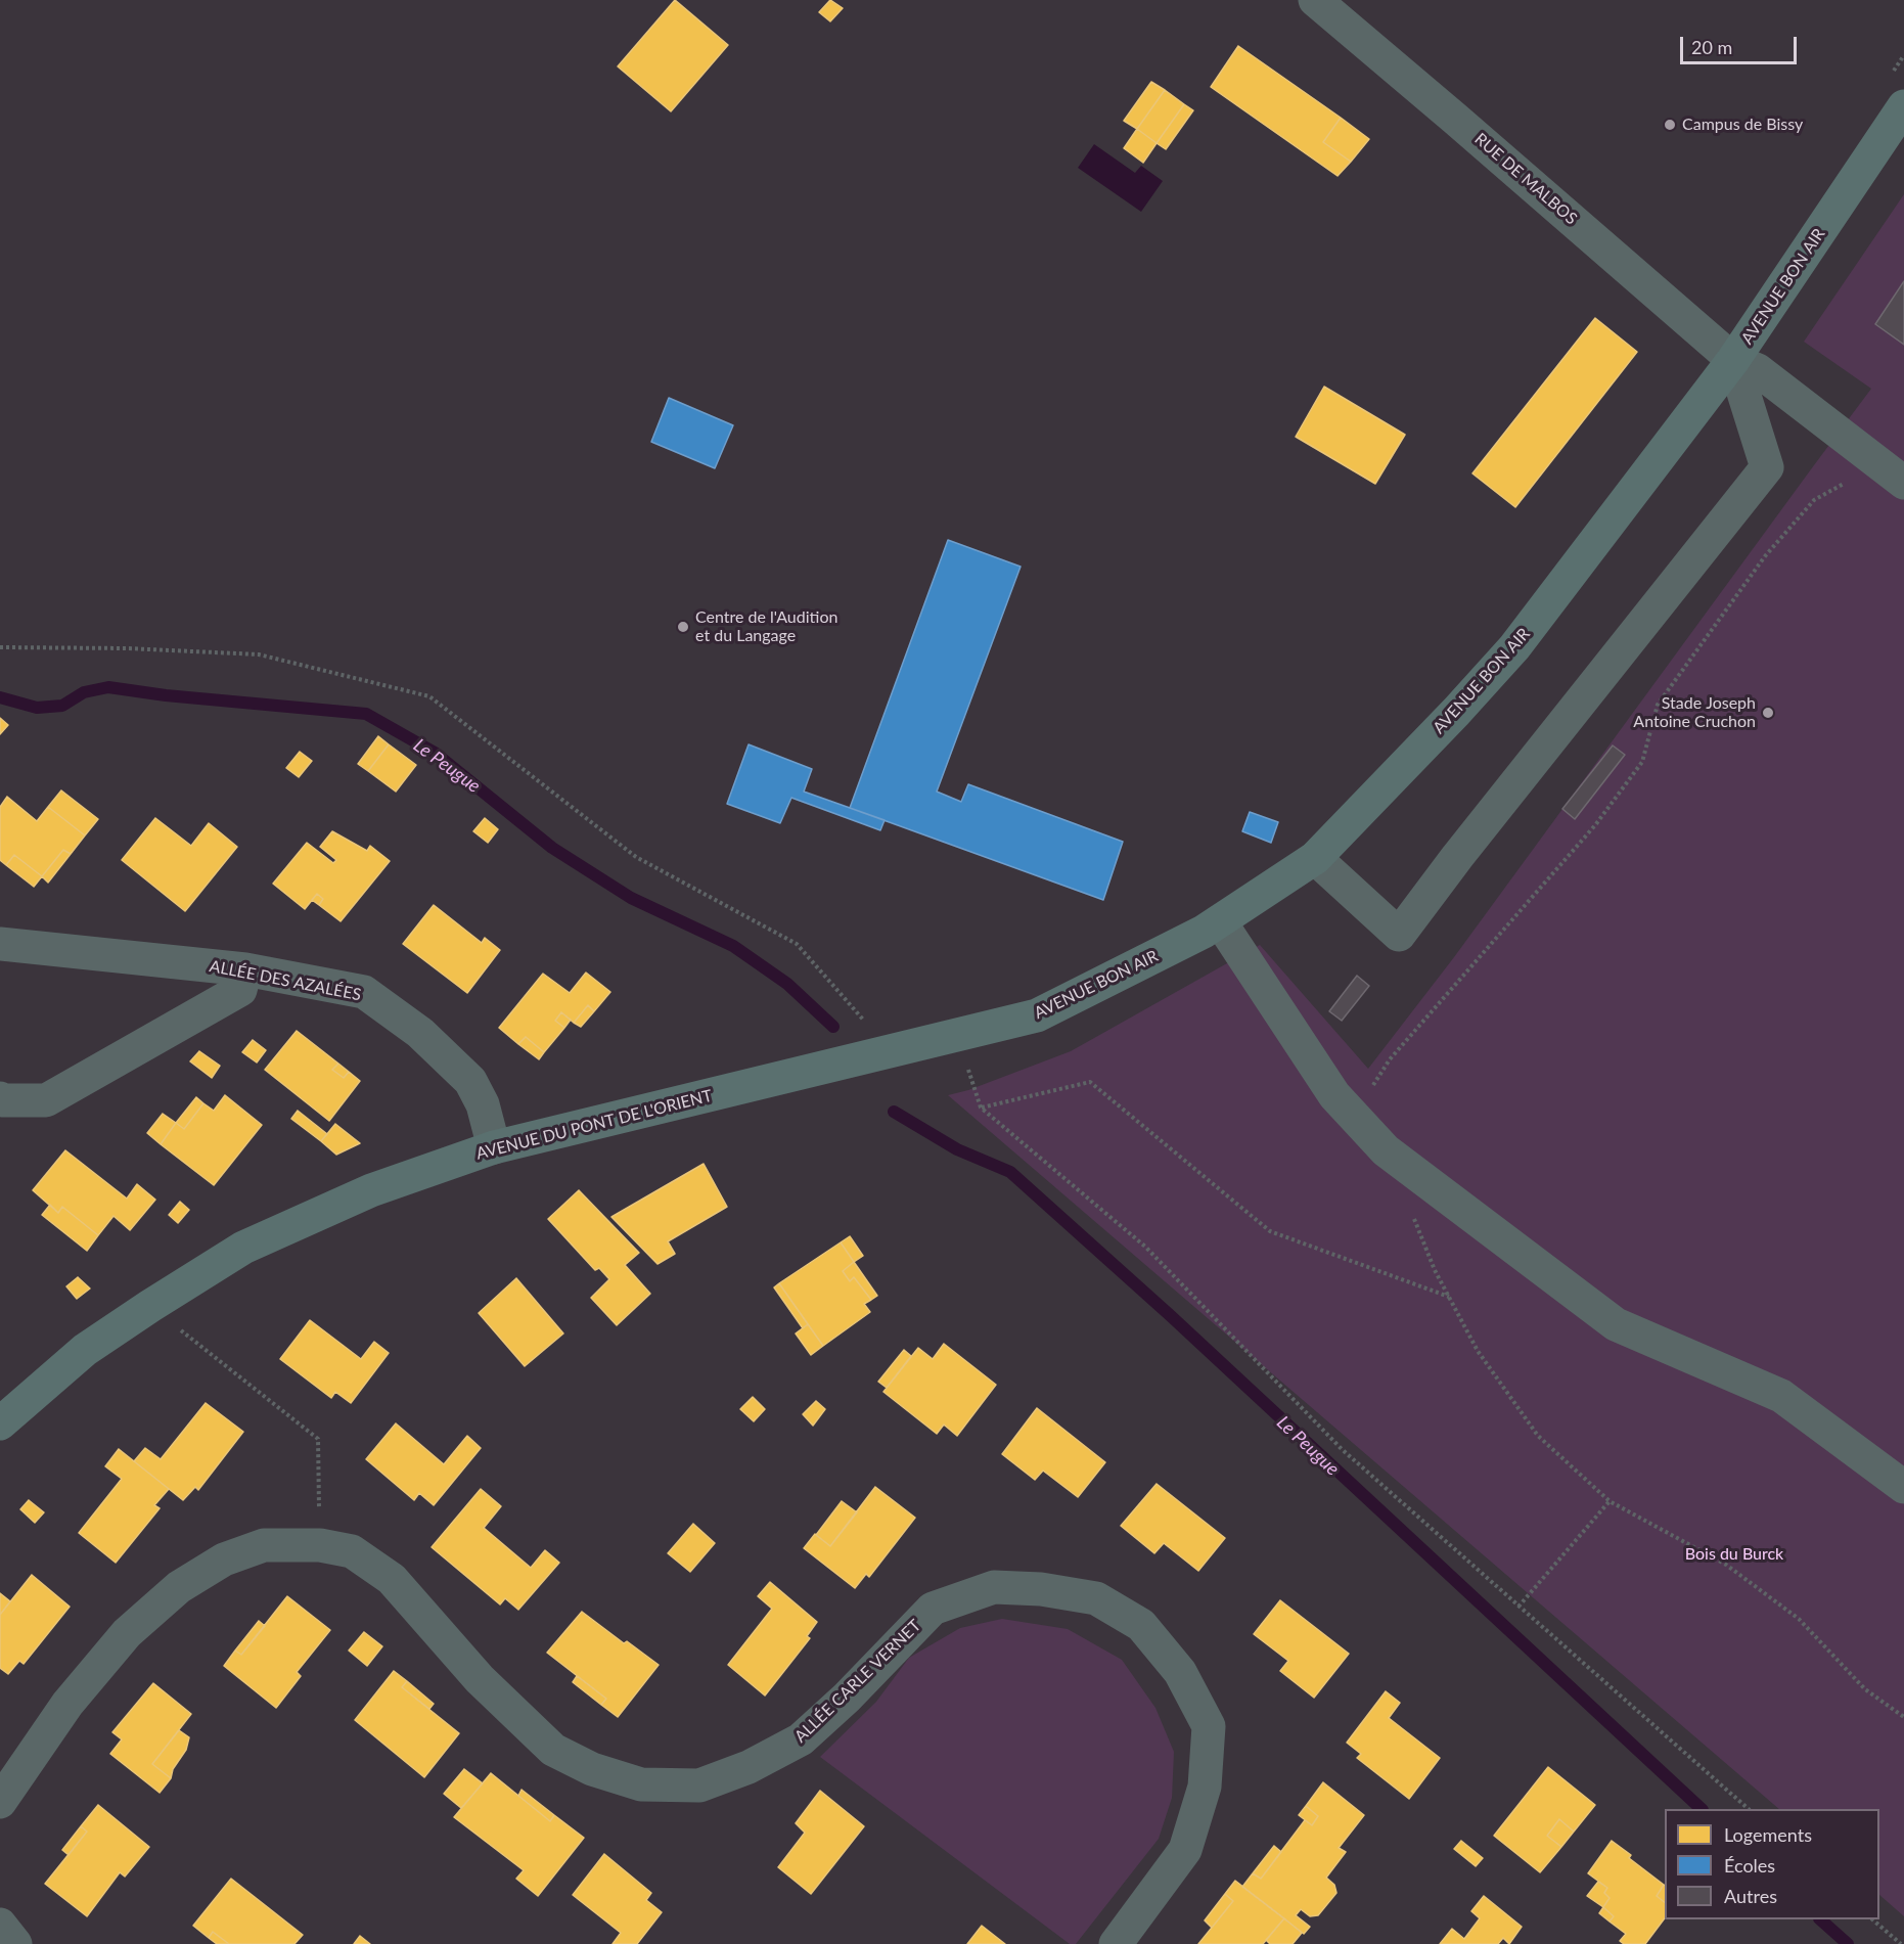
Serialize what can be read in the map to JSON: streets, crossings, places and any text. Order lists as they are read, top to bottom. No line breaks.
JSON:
{"streets":{"main road":["AVENUE BON AIR","AVENUE DU PONT DE L'ORIENT"],"street":["RUE DE MALBOS","ALLÉE DES AZALÉES","ALLÉE CARLE VERNET"]},"crossings":[["RUE DE MALBOS","AVENUE BON AIR"],["AVENUE BON AIR","AVENUE DU PONT DE L'ORIENT"],["ALLÉE DES AZALÉES","AVENUE DU PONT DE L'ORIENT"]],"water":["Le Peugue"],"parks":["Bois du Burck"],"places":["Campus de Bissy","Centre de l'Audition et du Langage","Stade Joseph Antoine Cruchon"],"legend":["Logements","Écoles","Autres"],"scale_bar":"20 m"}
